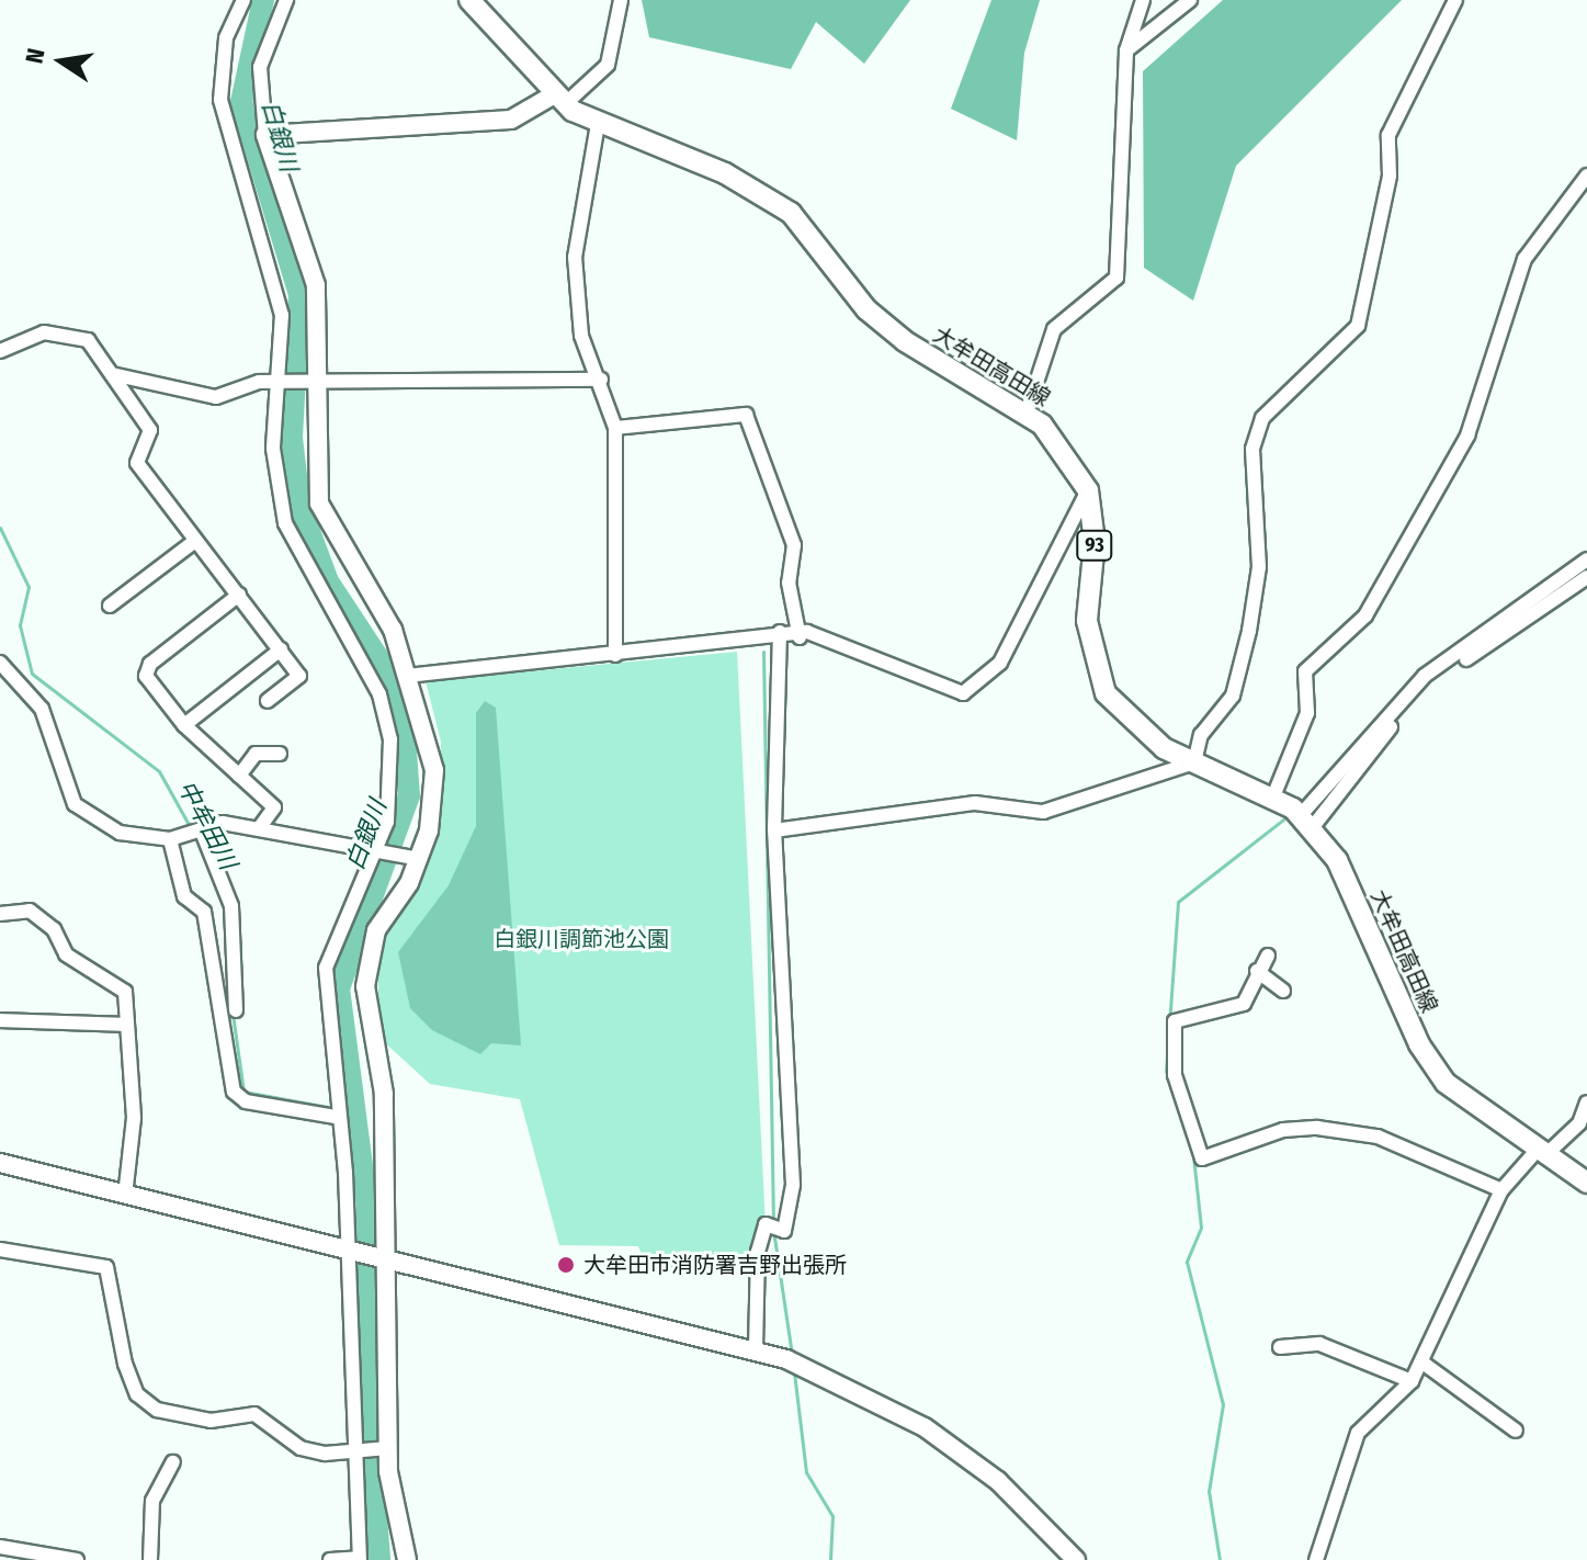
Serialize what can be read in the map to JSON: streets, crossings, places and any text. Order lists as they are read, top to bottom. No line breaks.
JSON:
{"streets":{"main road":["大牟田高田線","93"]},"water":["白銀川","中牟田川"],"parks":["白銀川調節池公園"],"places":["大牟田市消防署吉野出張所"],"north":"left"}
